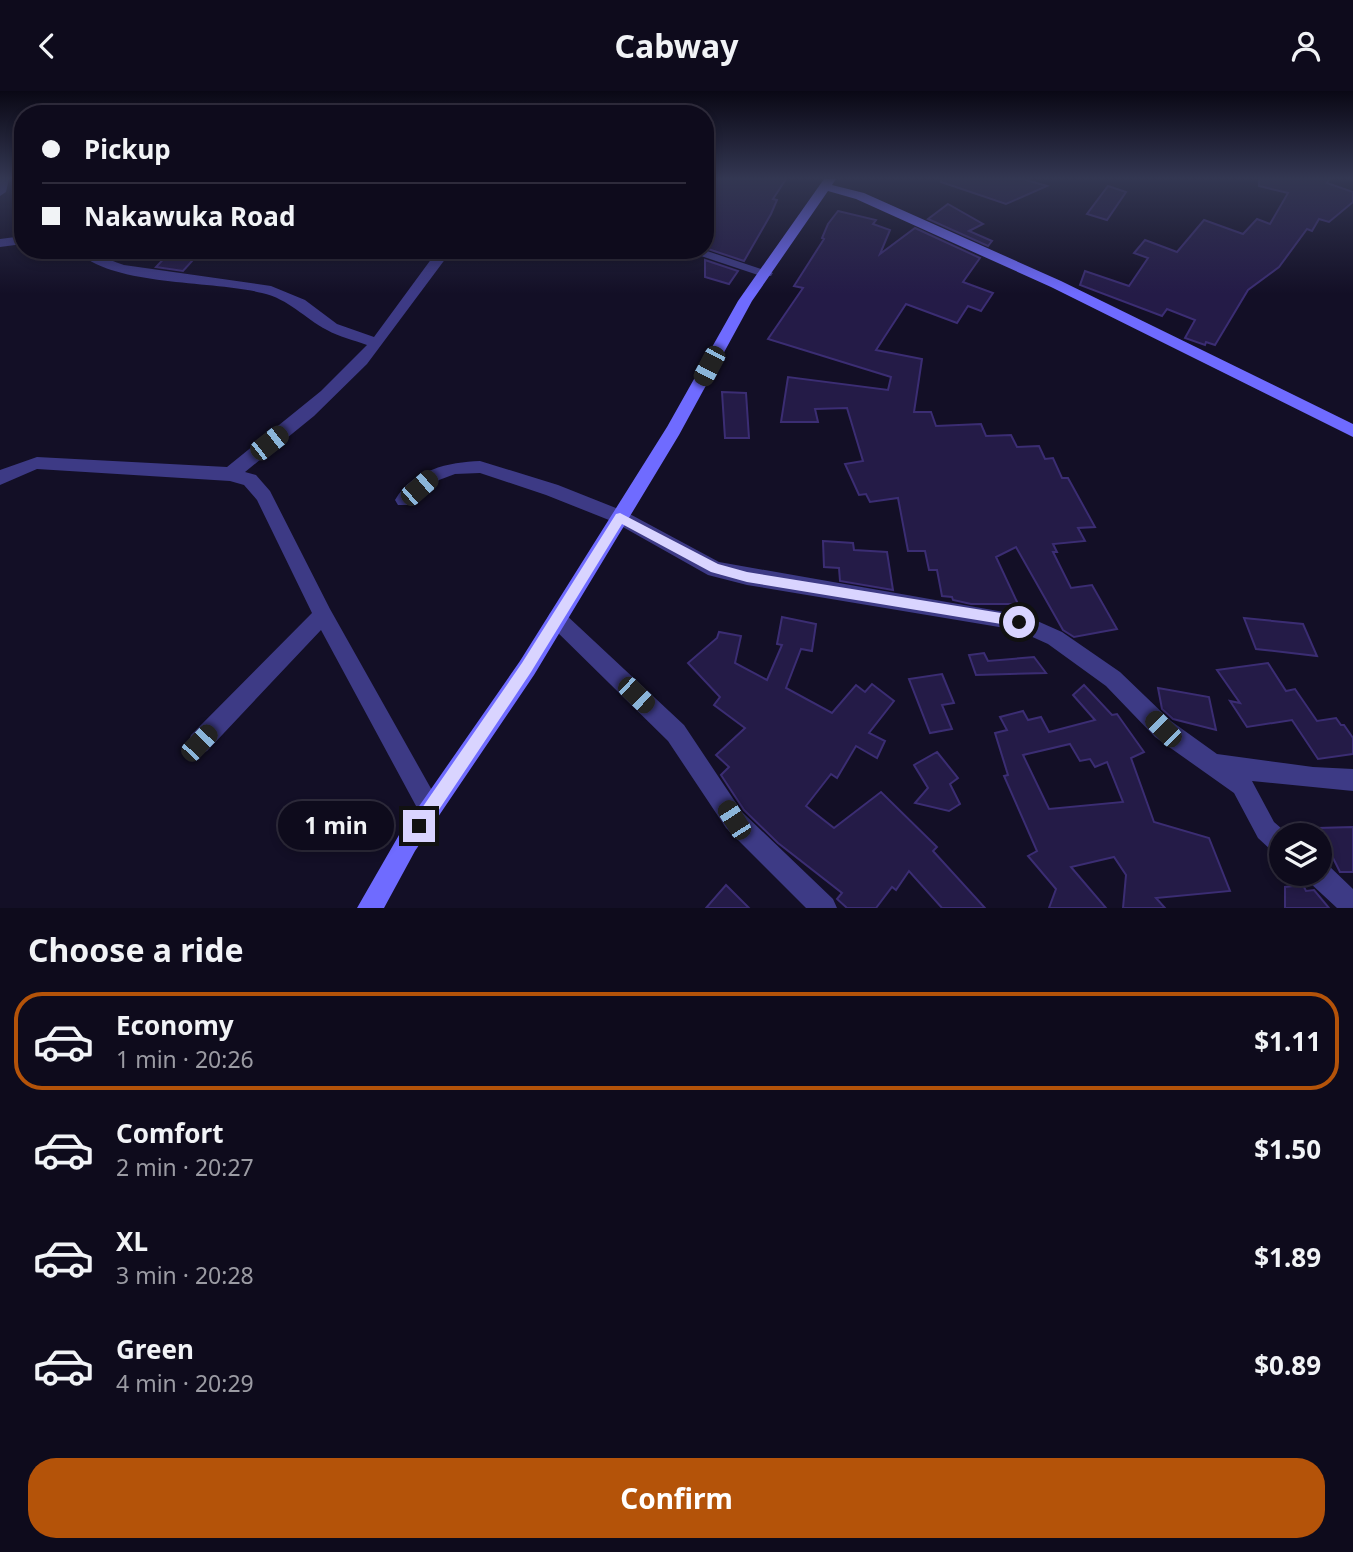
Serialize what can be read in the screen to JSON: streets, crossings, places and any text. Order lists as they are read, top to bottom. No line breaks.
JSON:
{"page":{"header":"Cabway","banner":["Pickup","Nakawuka Road"],"bubble":"1 min","heading":"Choose a ride","list":[{"name":"Economy","note":"1 min · 20:26","value":"$1.11"},{"name":"Comfort","note":"2 min · 20:27","value":"$1.50"},{"name":"XL","note":"3 min · 20:28","value":"$1.89"},{"name":"Green","note":"4 min · 20:29","value":"$0.89"}],"buttons":"Confirm"}}
